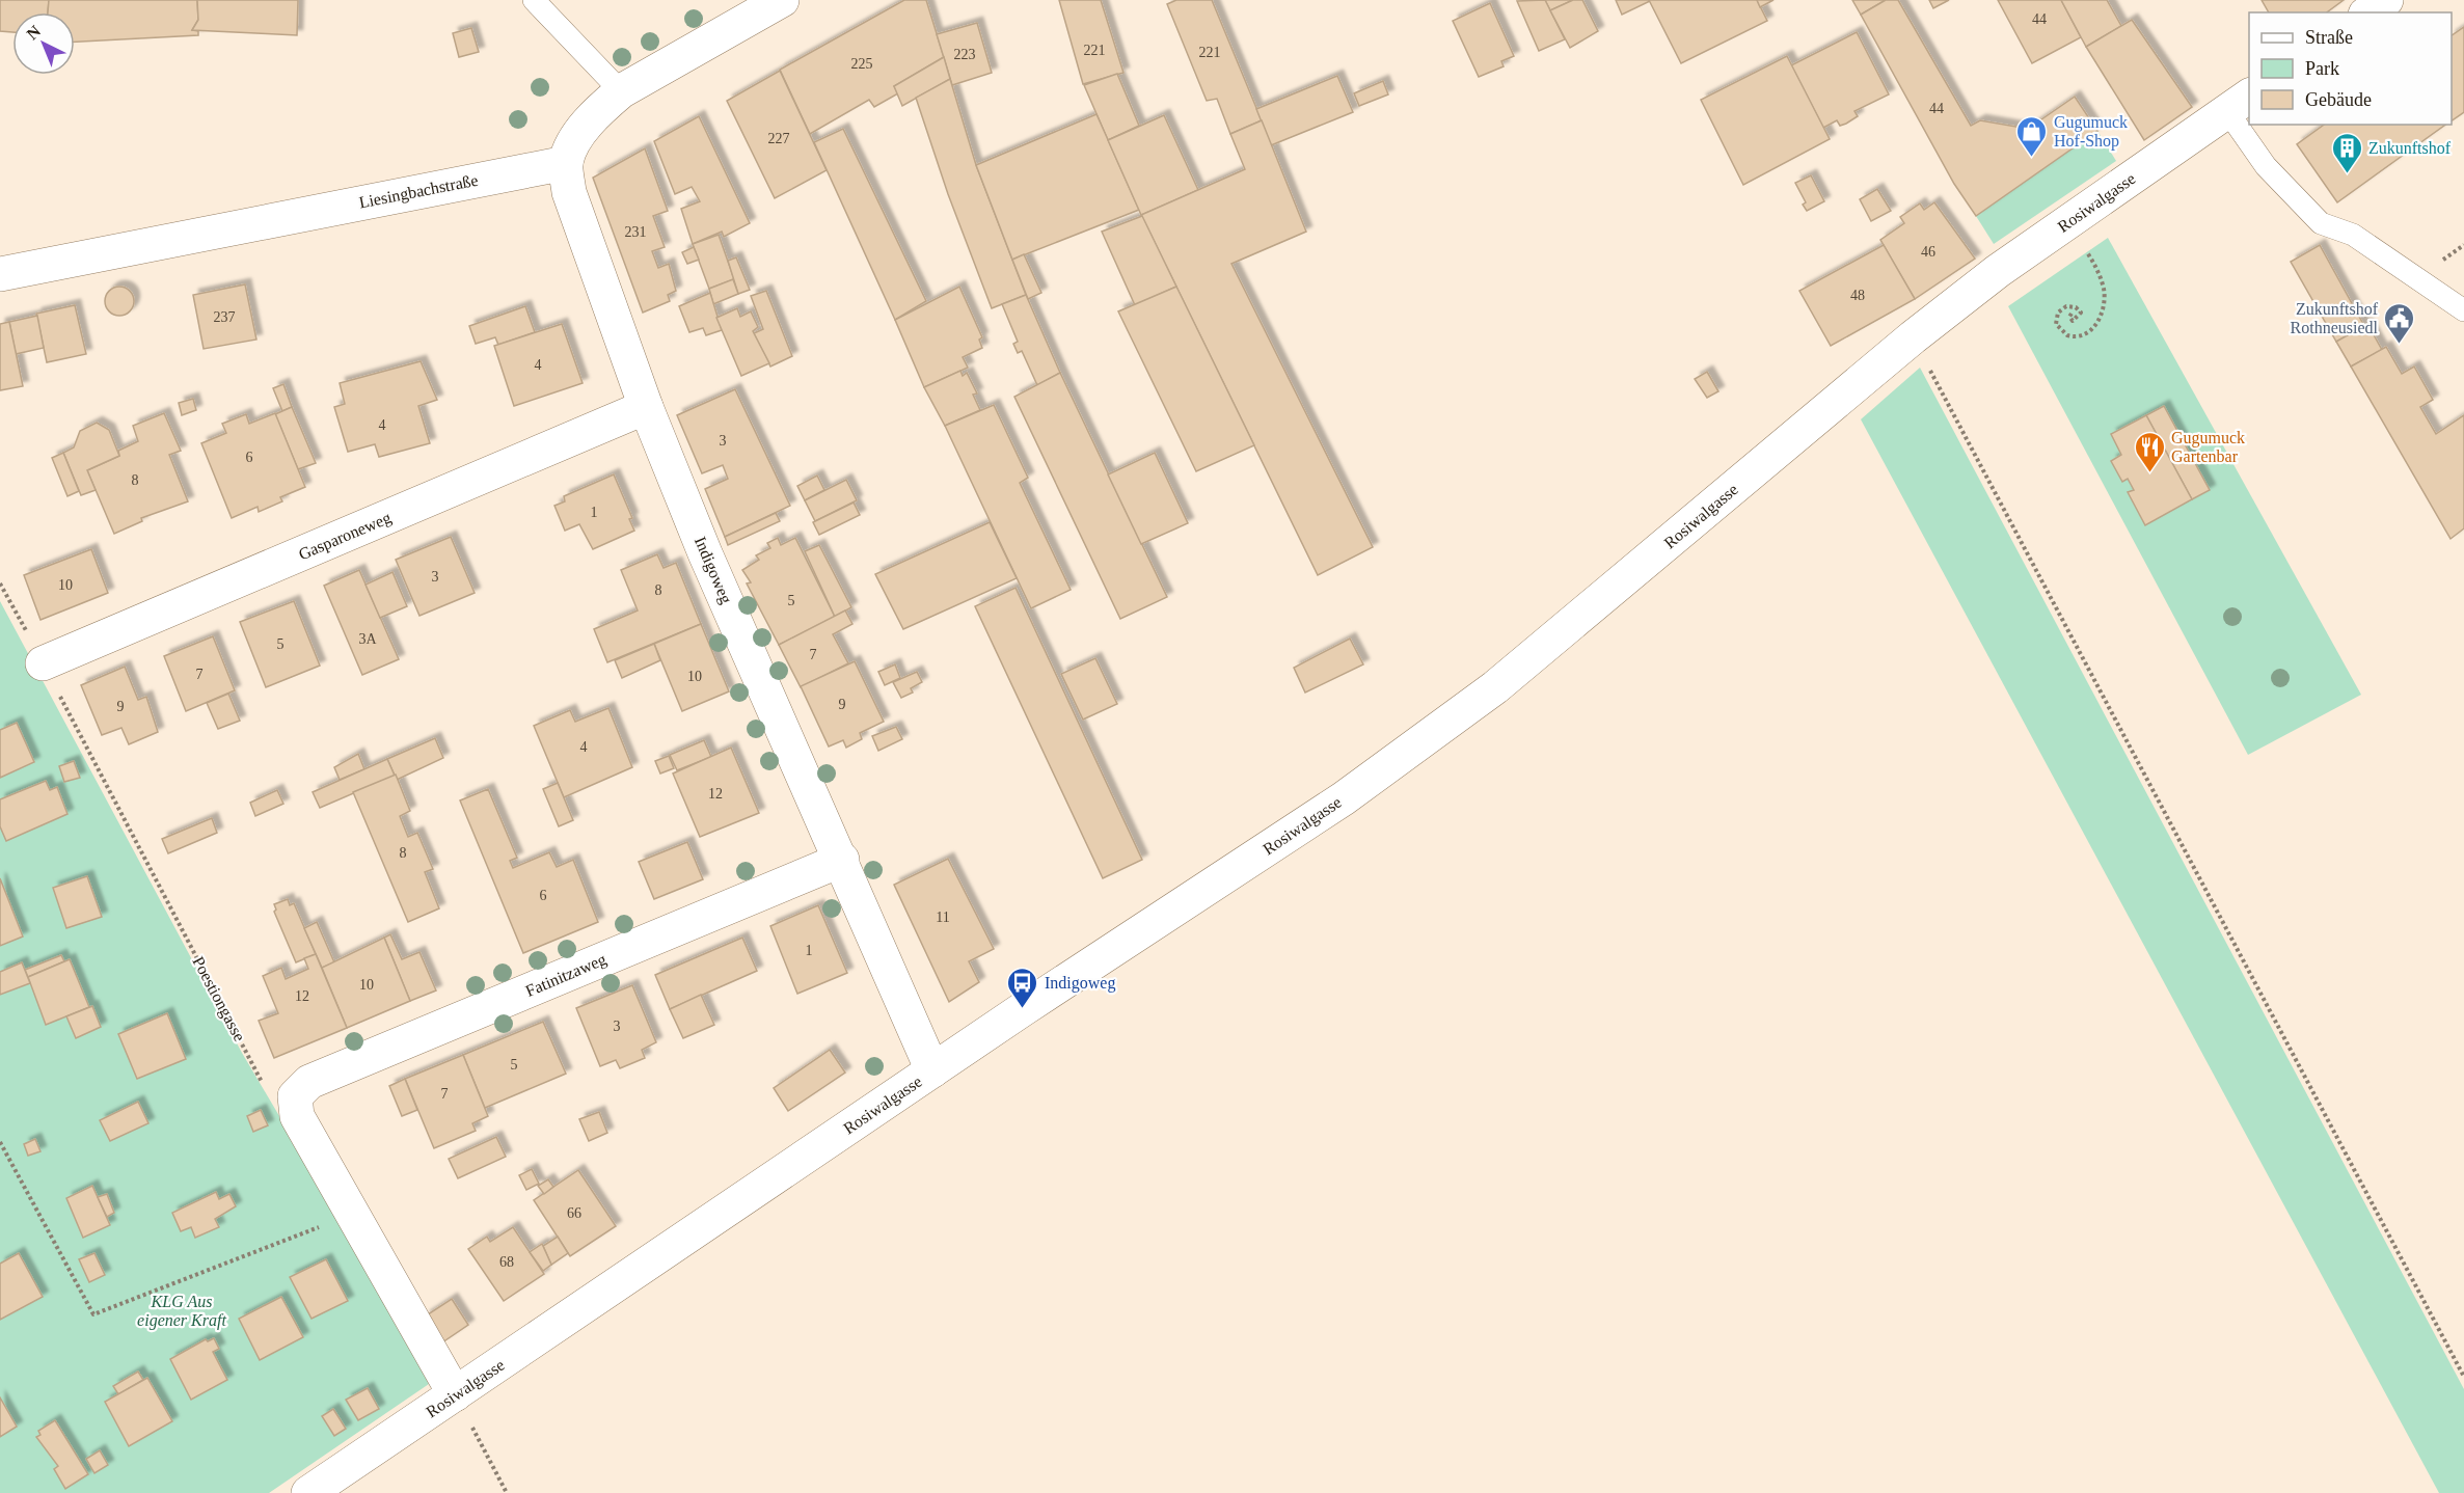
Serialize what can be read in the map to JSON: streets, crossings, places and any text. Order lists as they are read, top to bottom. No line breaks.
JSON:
{"streets":{"street":["Liesingbachstraße","Rosiwalgasse","Gasparoneweg","Indigoweg","Fatinitzaweg"],"path":["Poestiongasse"]},"crossings":[["Liesingbachstraße","Indigoweg"],["Rosiwalgasse","Indigoweg"],["Gasparoneweg","Indigoweg"],["Gasparoneweg","Poestiongasse"],["Indigoweg","Fatinitzaweg"],["Fatinitzaweg","Poestiongasse"]],"parks":["KLG Aus eigener Kraft"],"places":{"shop":["Gugumuck Hof-Shop"],"building":["Zukunftshof"],"public building":["Zukunftshof Rothneusiedl"],"restaurant":["Gugumuck Gartenbar"],"bus stop":["Indigoweg"]},"house_numbers":["44","221","221","223","225","44","227","231","46","48","237","4","4","3","6","8","1","3","10","8","5","3A","5","7","7","10","9","9","4","12","8","6","11","1","10","12","3","5","7","66","68"],"legend":["Straße","Park","Gebäude"],"north":"top left"}
